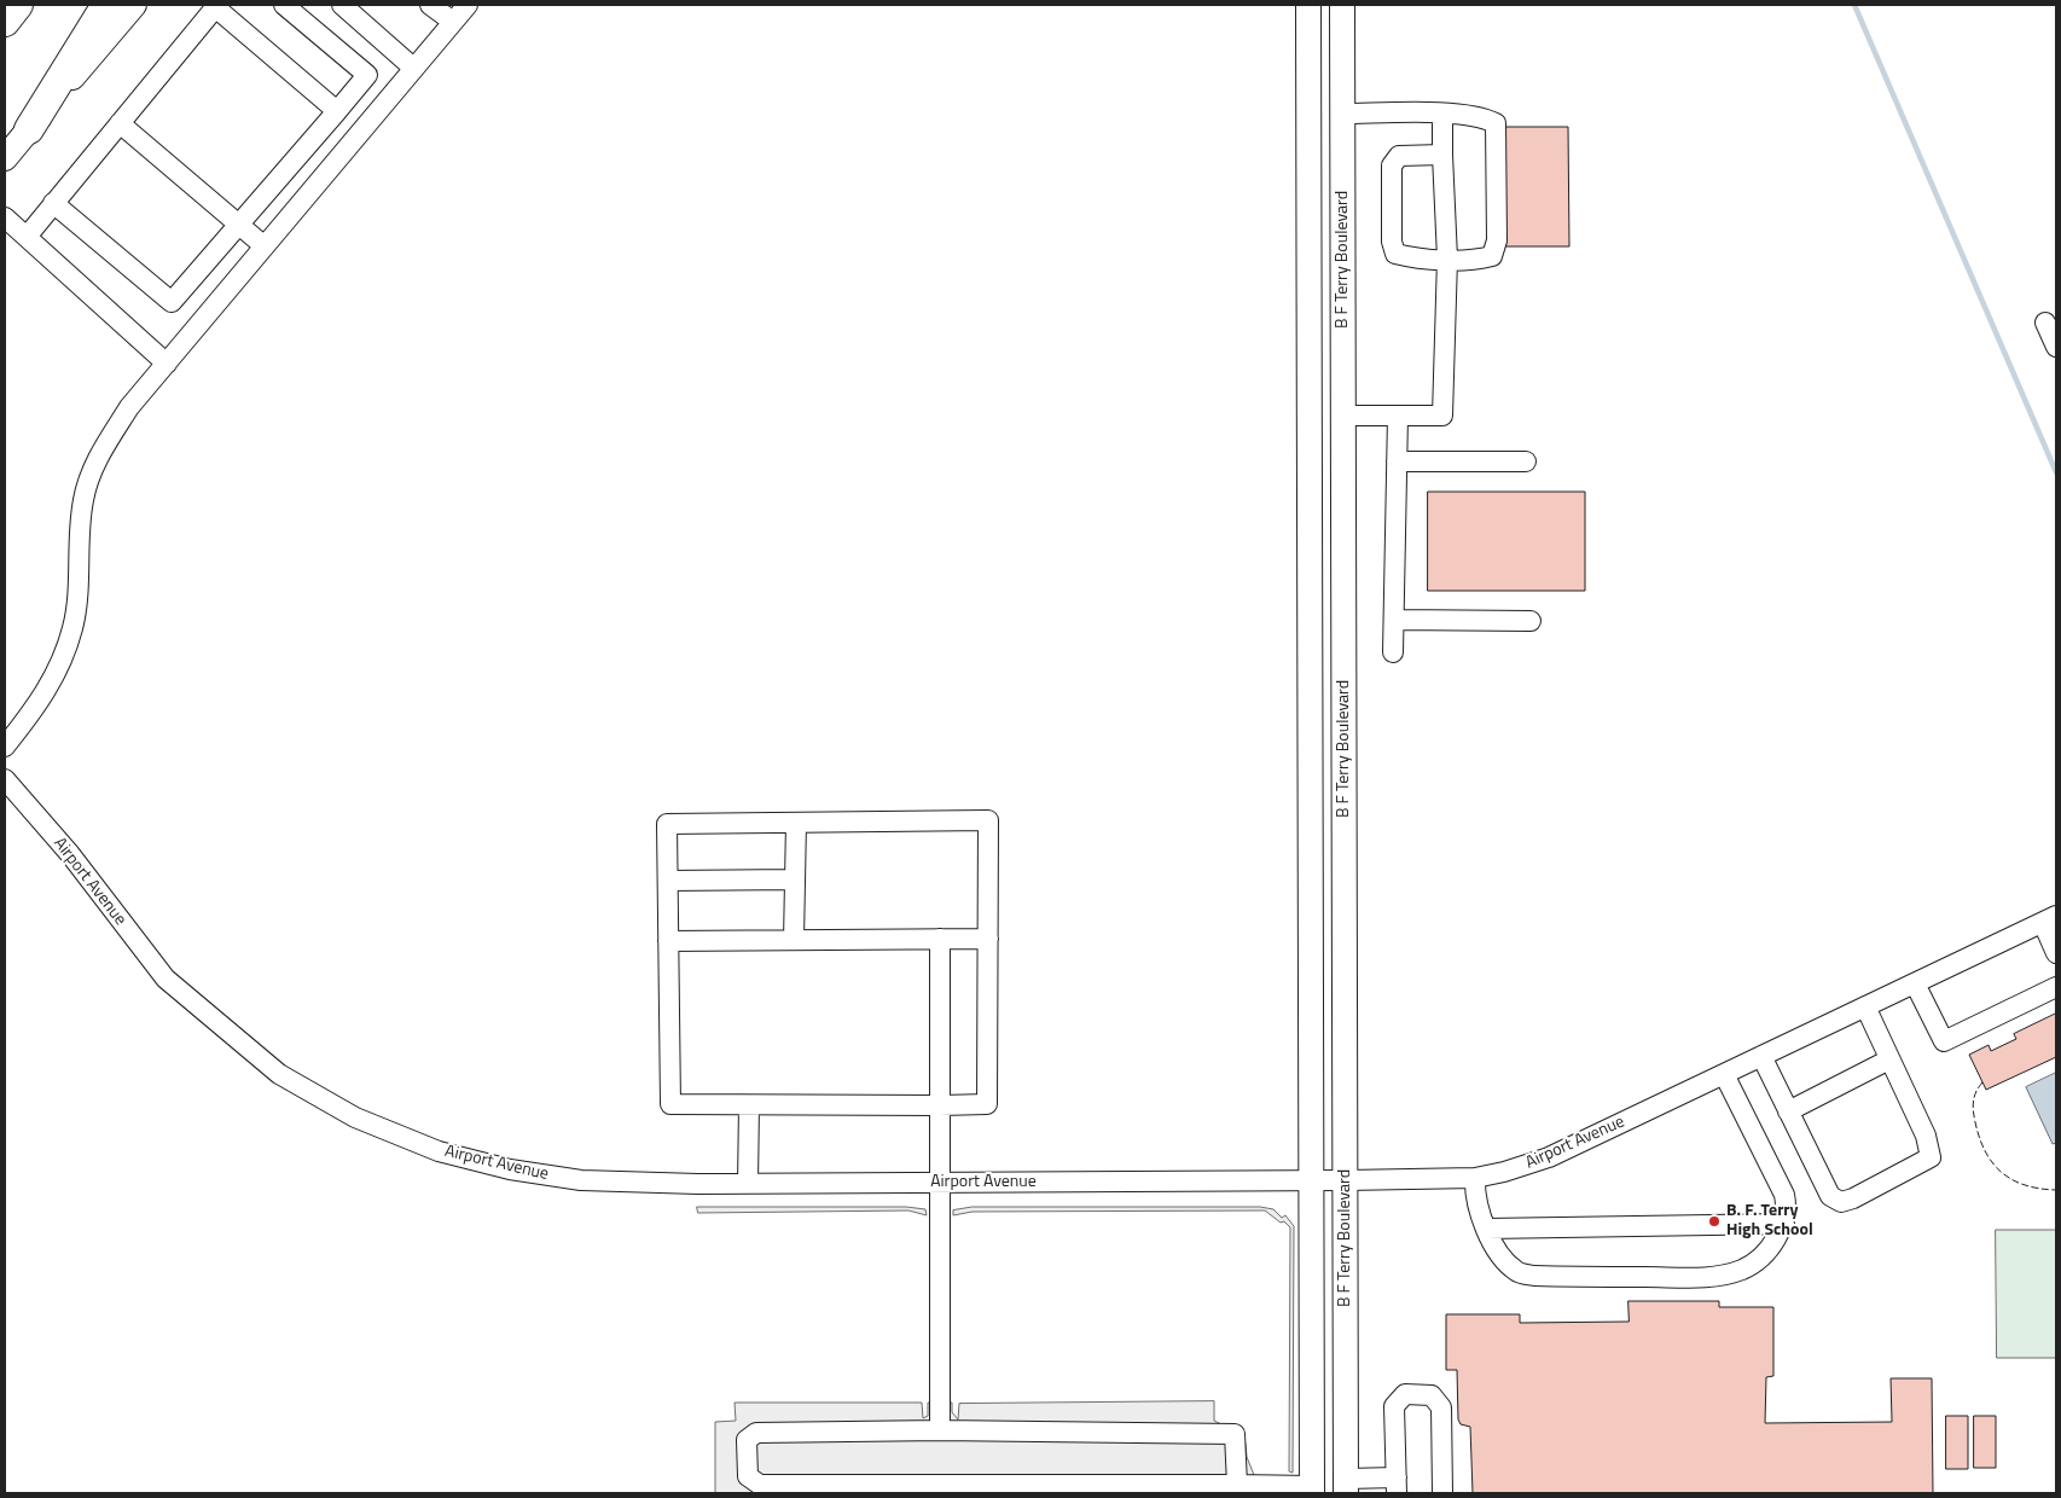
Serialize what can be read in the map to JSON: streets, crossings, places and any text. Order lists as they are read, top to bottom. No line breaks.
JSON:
{"streets":{"main road":["B F Terry Boulevard"],"street":["Airport Avenue"]},"crossings":[["B F Terry Boulevard","Airport Avenue"]],"places":["B. F. Terry High School"]}
